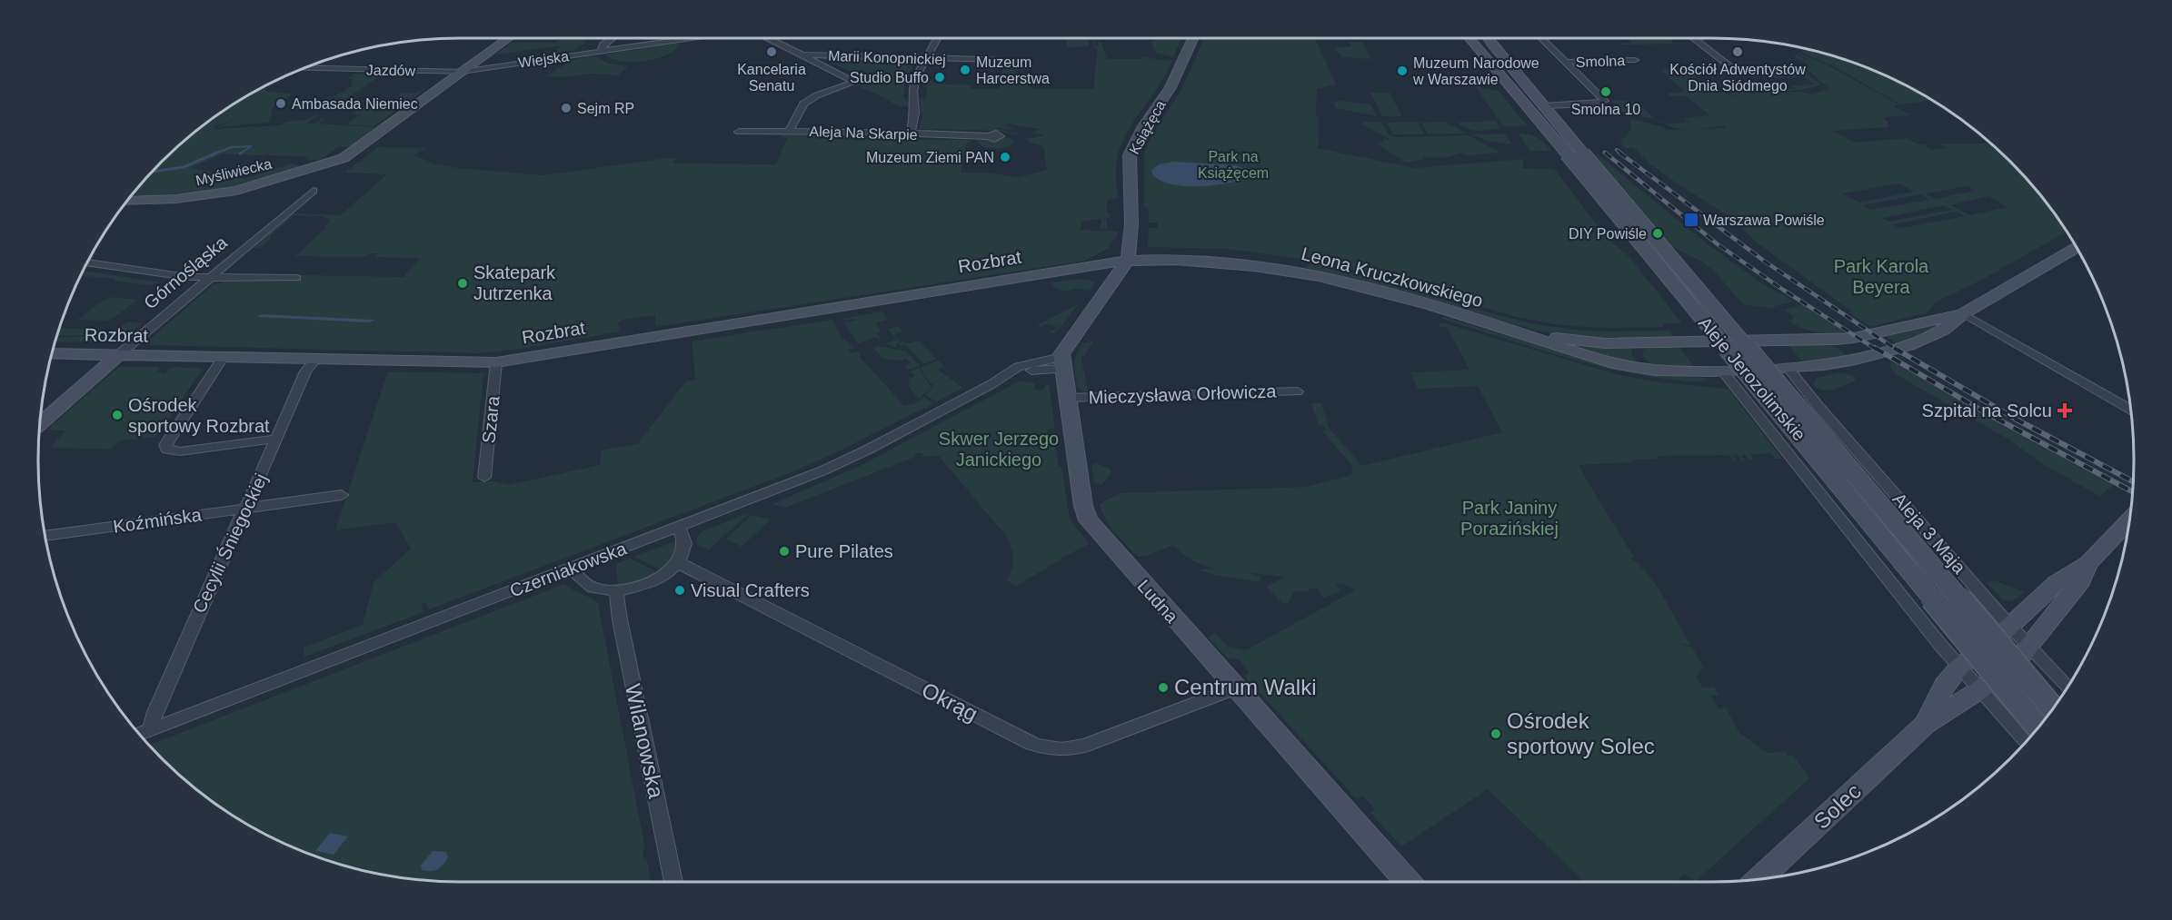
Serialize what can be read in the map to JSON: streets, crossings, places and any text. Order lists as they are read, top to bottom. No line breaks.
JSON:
{"streets":{"street":["Marii Konopnickiej","Wiejska","Smolna","Jazdów","Książęca","Aleja Na Skarpie","Myśliwiecka","Rozbrat","Górnośląska","Leona Kruczkowskiego","Aleje Jerozolimskie","Mieczysława Orłowicza","Szara","Koźmińska","Aleja 3 Maja","Cecylii Śniegockiej","Czerniakowska","Ludna","Okrąg","Wilanowska","Solec"]},"crossings":[["Wiejska","Jazdów"],["Wiejska","Myśliwiecka"],["Smolna","Aleje Jerozolimskie"],["Jazdów","Myśliwiecka"],["Książęca","Rozbrat"],["Książęca","Leona Kruczkowskiego"],["Rozbrat","Górnośląska"],["Rozbrat","Leona Kruczkowskiego"],["Rozbrat","Szara"],["Rozbrat","Cecylii Śniegockiej"],["Leona Kruczkowskiego","Aleja 3 Maja"],["Mieczysława Orłowicza","Ludna"],["Koźmińska","Cecylii Śniegockiej"],["Aleja 3 Maja","Solec"],["Cecylii Śniegockiej","Czerniakowska"],["Czerniakowska","Ludna"],["Ludna","Okrąg"]],"parks":["Park na Książęcem","Park Karola Beyera","Skwer Jerzego Janickiego","Park Janiny Porazińskiej"],"places":{"other":["Kancelaria Senatu","Kościół Adwentystów Dnia Siódmego","Muzeum Harcerstwa","Muzeum Narodowe w Warszawie","Studio Buffo","Smolna 10","Ambasada Niemiec","Sejm RP","Muzeum Ziemi PAN","DIY Powiśle","Skatepark Jutrzenka","Ośrodek sportowy Rozbrat","Pure Pilates","Visual Crafters","Centrum Walki","Ośrodek sportowy Solec"],"transit":["Warszawa Powiśle"],"health":["Szpital na Solcu"]}}
